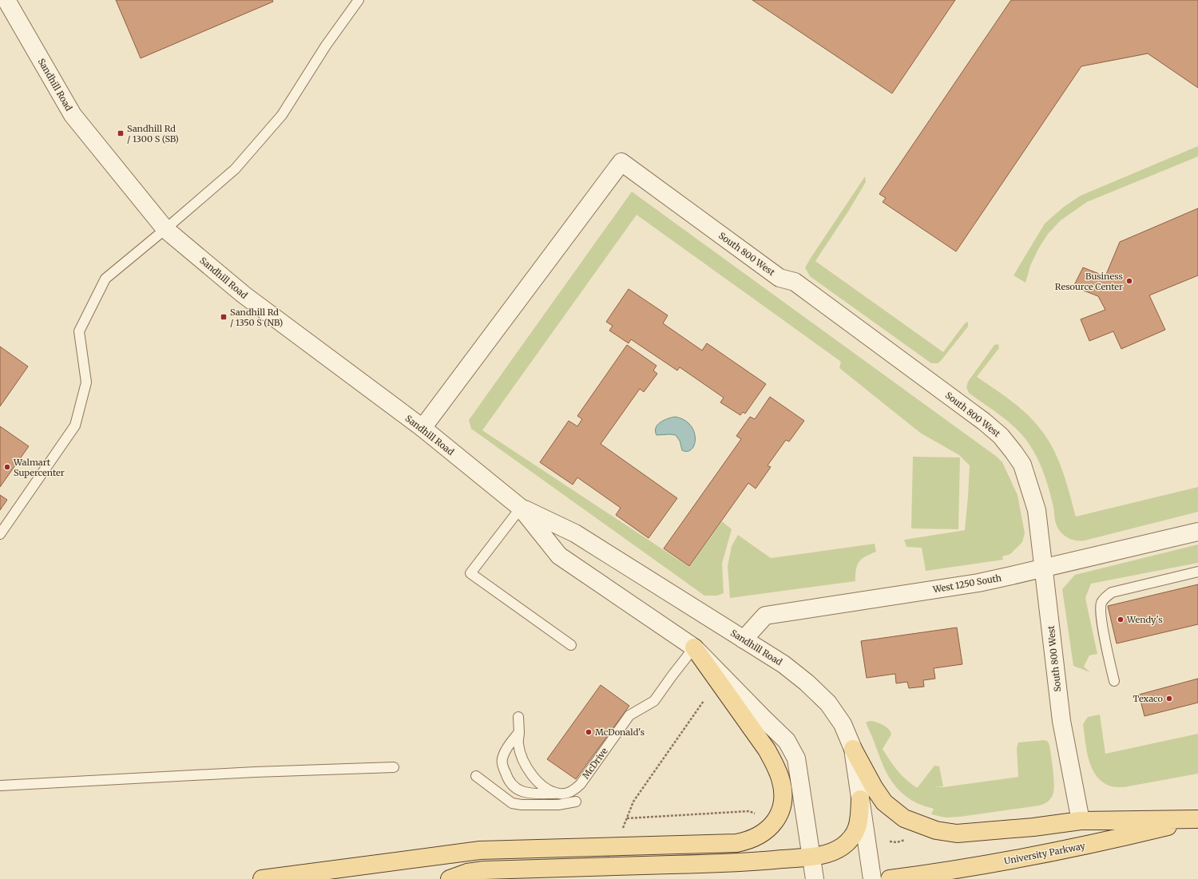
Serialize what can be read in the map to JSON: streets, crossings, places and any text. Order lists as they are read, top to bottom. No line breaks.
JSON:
{"streets":{"main road":["University Parkway"],"street":["Sandhill Road","South 800 West","West 1250 South"],"lane":["McDrive"]},"crossings":[["Sandhill Road","South 800 West"],["Sandhill Road","West 1250 South"],["Sandhill Road","McDrive"],["South 800 West","West 1250 South"]],"places":{"transit":["Sandhill Rd / 1300 S (SB)","Sandhill Rd / 1350 S (NB)"],"other":["Business Resource Center","Walmart Supercenter","Wendy's","Texaco","McDonald's"]}}
